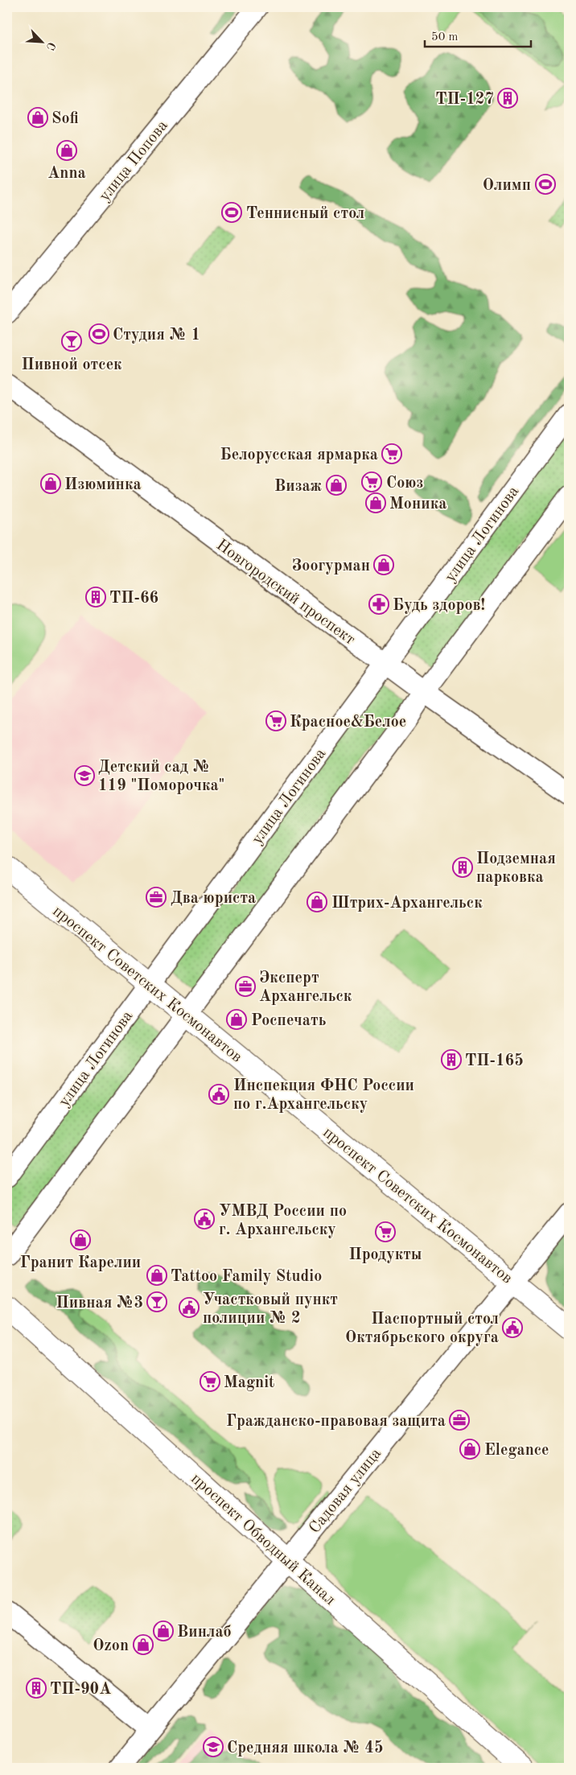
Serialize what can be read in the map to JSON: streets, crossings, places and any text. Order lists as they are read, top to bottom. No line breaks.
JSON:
{"streets":{"main road":["проспект Советских Космонавтов","проспект Обводный Канал"],"street":["улица Попова","улица Логинова","Новгородский проспект","Садовая улица"]},"crossings":[["улица Логинова","Новгородский проспект"],["улица Логинова","проспект Советских Космонавтов"],["проспект Советских Космонавтов","Садовая улица"],["Садовая улица","проспект Обводный Канал"]],"places":{"building":["ТП-127","ТП-66","Подземная парковка","ТП-165","ТП-90А"],"shop":["Sofi","Anna","Изюминка","Визаж","Моника","Зоогурман","Штрих-Архангельск","Роспечать","Гранит Карелии","Tattoo Family Studio","Elegance","Винлаб","Ozon"],"sports":["Олимп","Теннисный стол","Студия № 1"],"bar":["Пивной отсек","Пивная №3"],"supermarket":["Белорусская ярмарка","Союз","Красное&Белое","Продукты","Magnit"],"pharmacy":["Будь здоров!"],"school or university":["Детский сад № 119 \"Поморочка\"","Средняя школа № 45"],"office":["Два юриста","Эксперт Архангельск","Гражданско-правовая защита"],"public building":["Инспекция ФНС России по г.Архангельску","УМВД России по г. Архангельску","Участковый пункт полиции № 2","Паспортный стол Октябрьского округа"]},"scale_bar":"50 m","north":"bottom right"}
